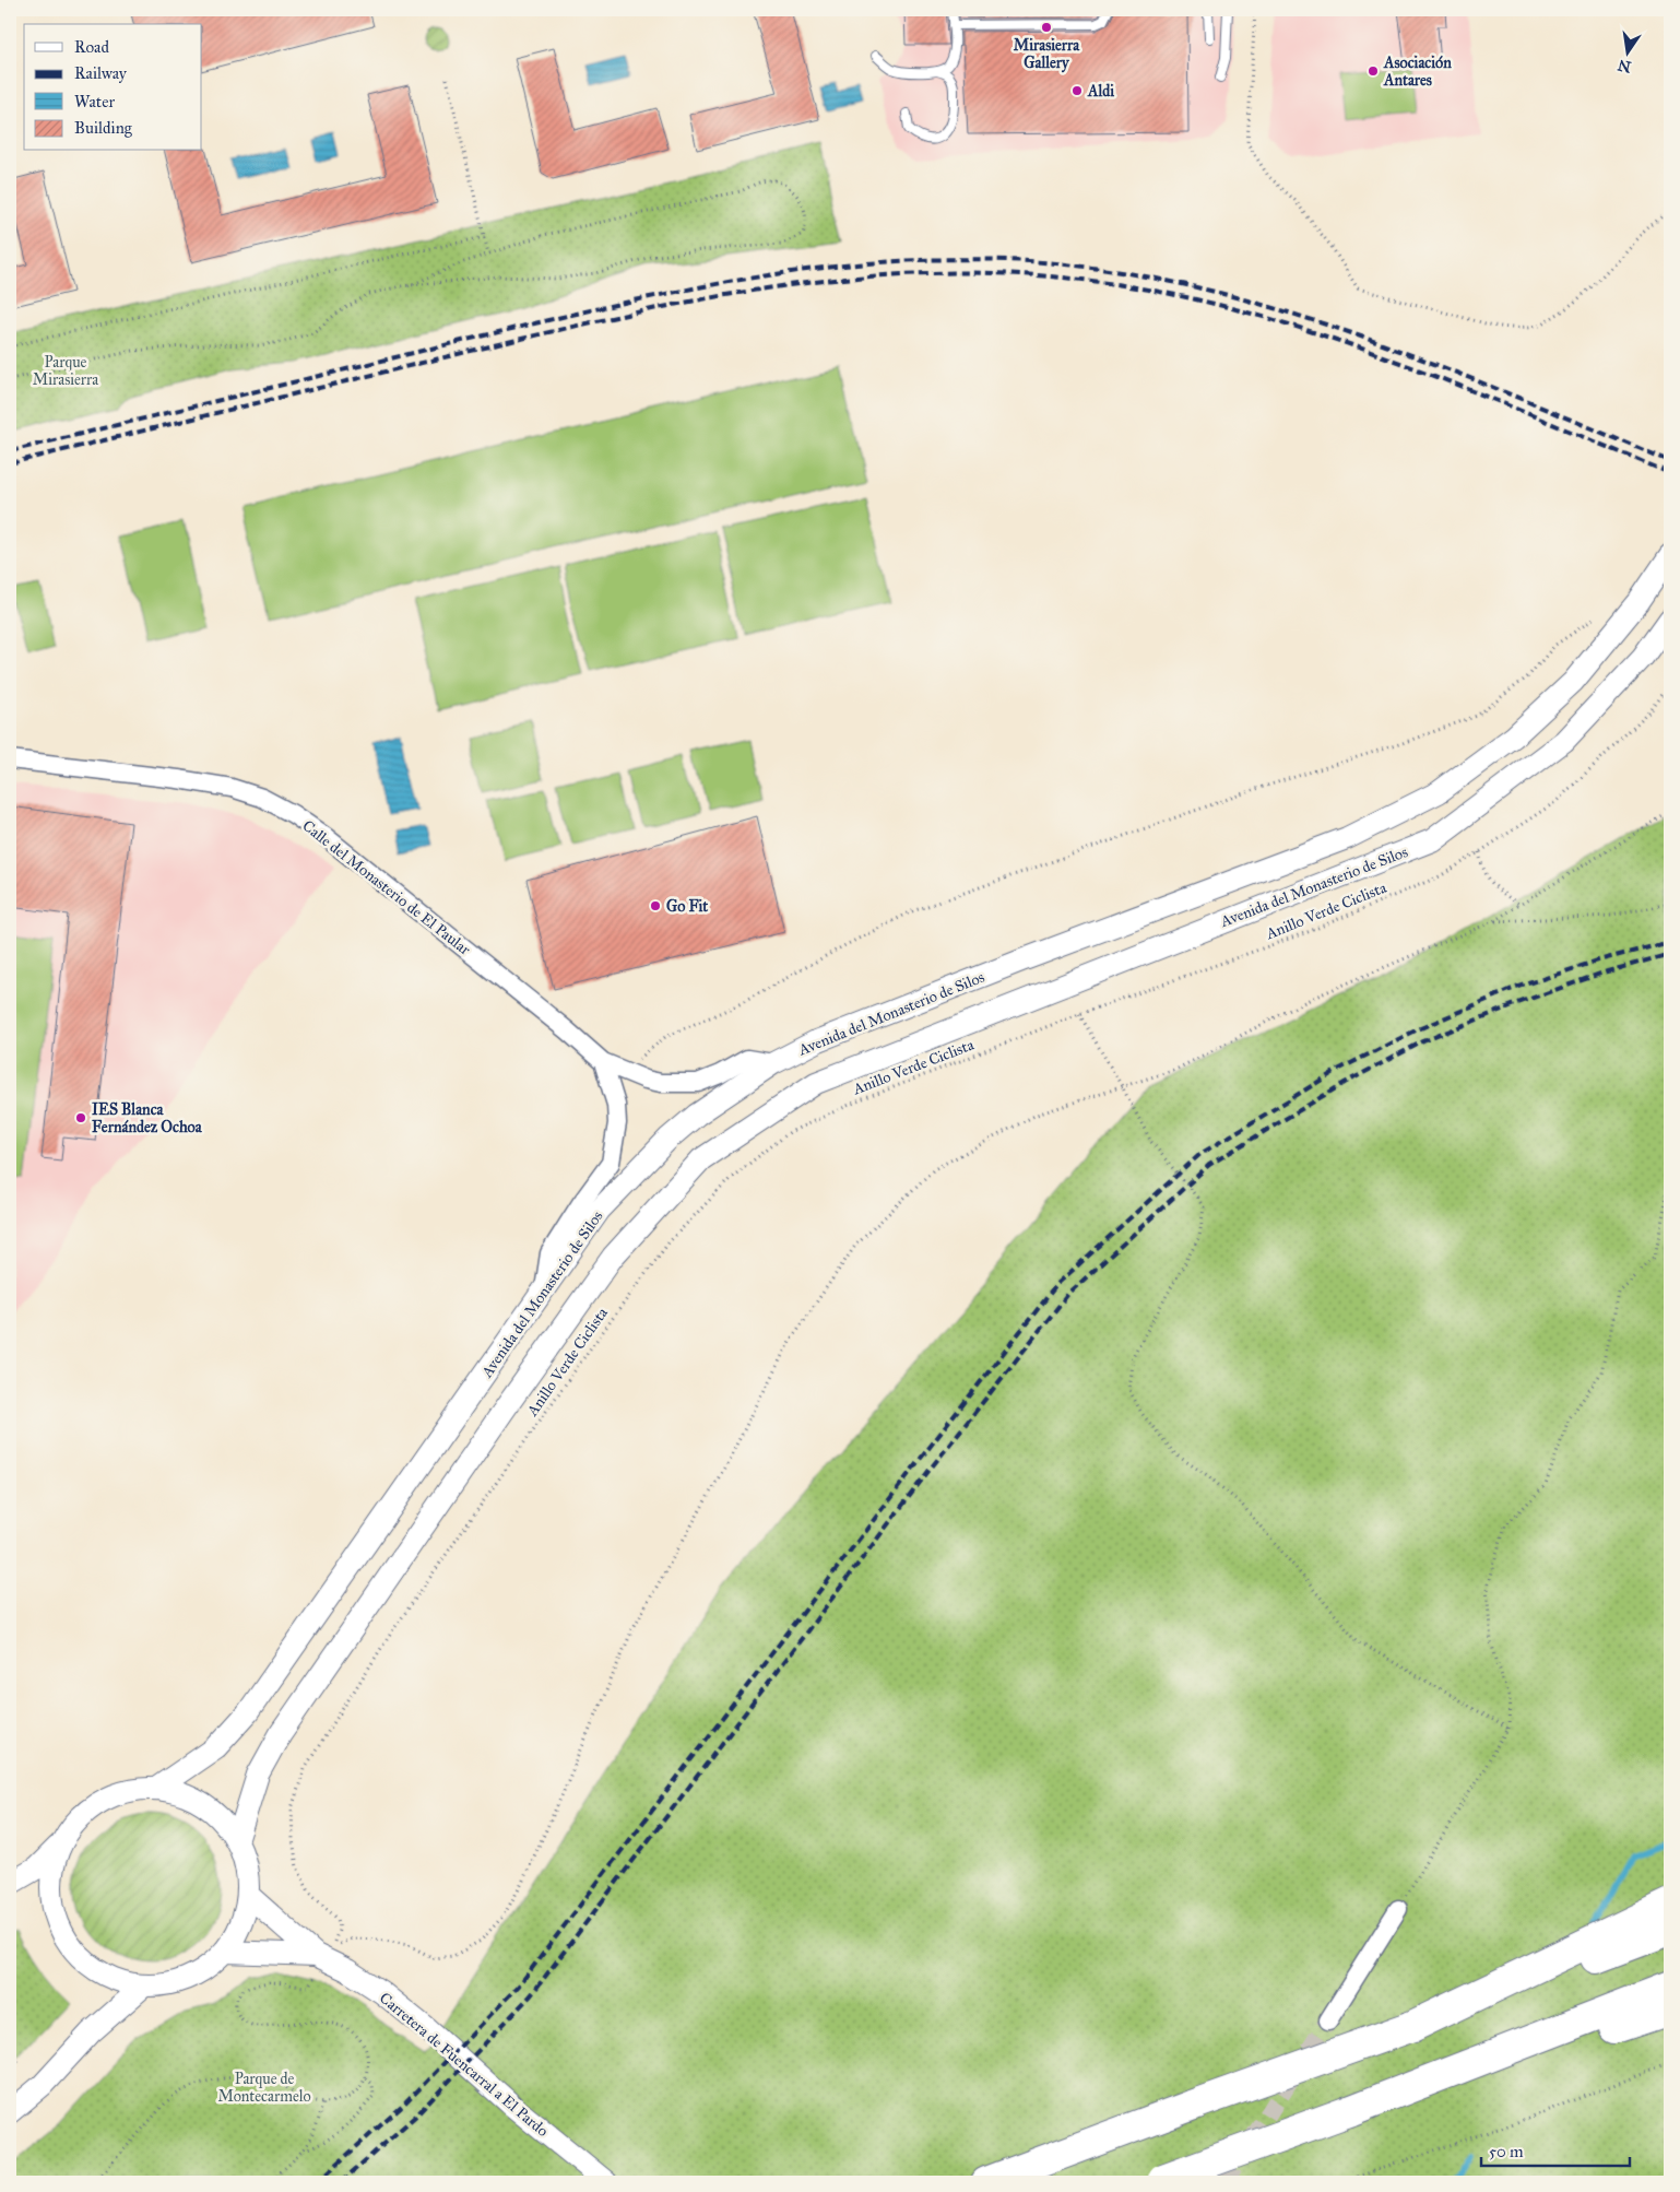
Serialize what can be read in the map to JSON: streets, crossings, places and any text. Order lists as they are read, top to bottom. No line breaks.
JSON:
{"streets":{"street":["Avenida del Monasterio de Silos","Calle del Monasterio de El Paular","Carretera de Fuencarral a El Pardo"],"path":["Anillo Verde Ciclista"]},"crossings":[["Avenida del Monasterio de Silos","Calle del Monasterio de El Paular"],["Anillo Verde Ciclista","Carretera de Fuencarral a El Pardo"]],"parks":["Parque Mirasierra","Parque de Montecarmelo"],"places":["Mirasierra Gallery","Asociación Antares","Aldi","Go Fit","IES Blanca Fernández Ochoa"],"legend":["Road","Railway","Water","Building"],"scale_bar":"50 m","north":"bottom"}
